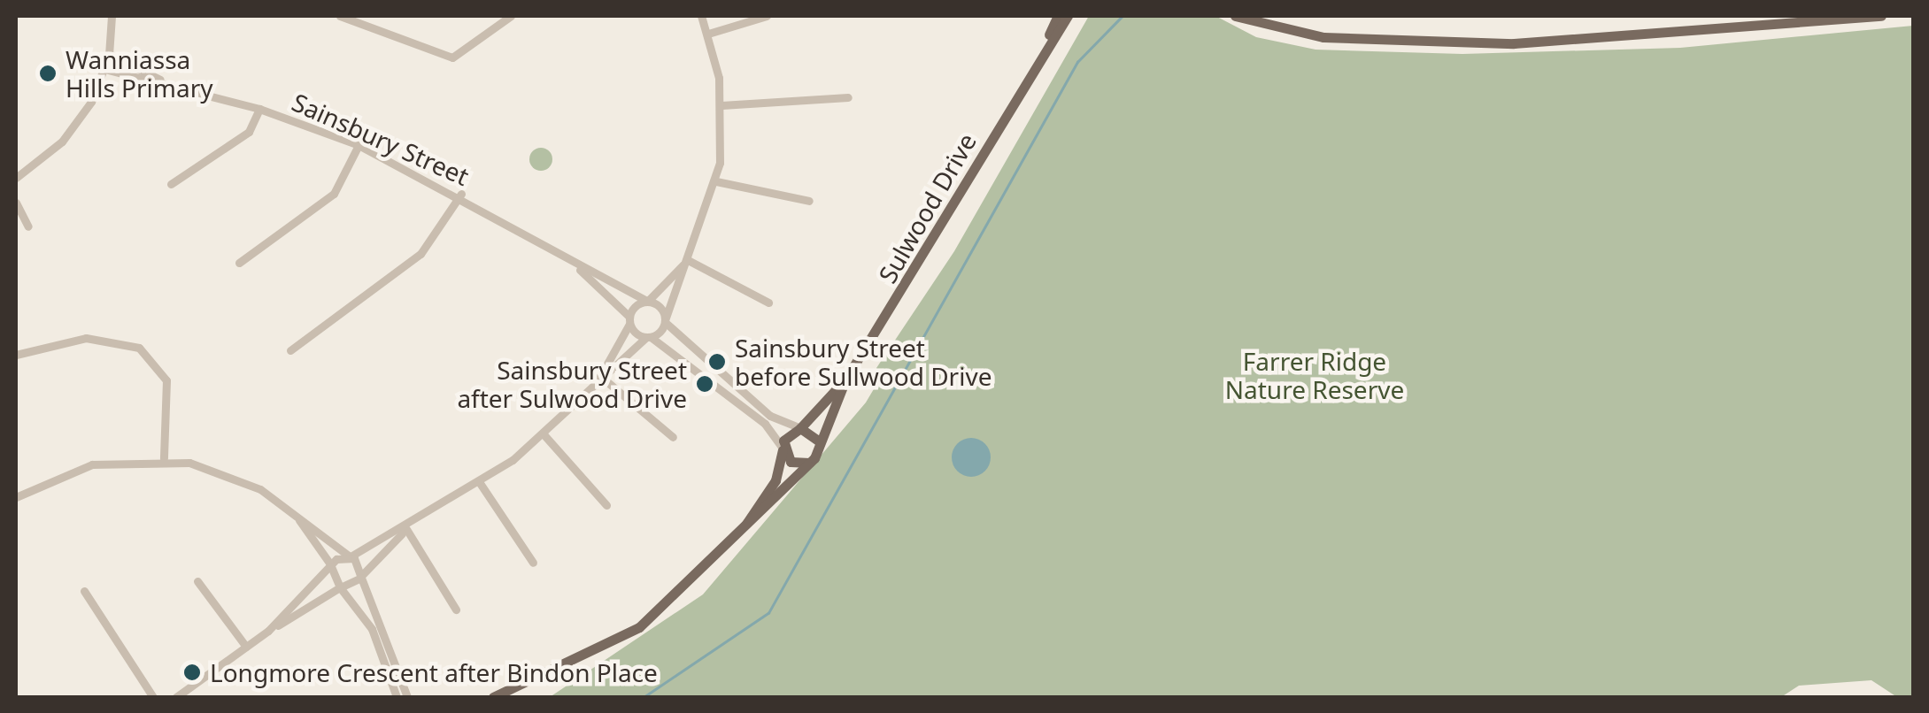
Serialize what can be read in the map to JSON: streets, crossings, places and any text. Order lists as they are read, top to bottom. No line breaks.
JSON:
{"streets":{"main road":["Sulwood Drive"],"street":["Sainsbury Street"]},"parks":["Farrer Ridge Nature Reserve"],"places":["Wanniassa Hills Primary","Sainsbury Street before Sullwood Drive","Sainsbury Street after Sulwood Drive","Longmore Crescent after Bindon Place"]}
